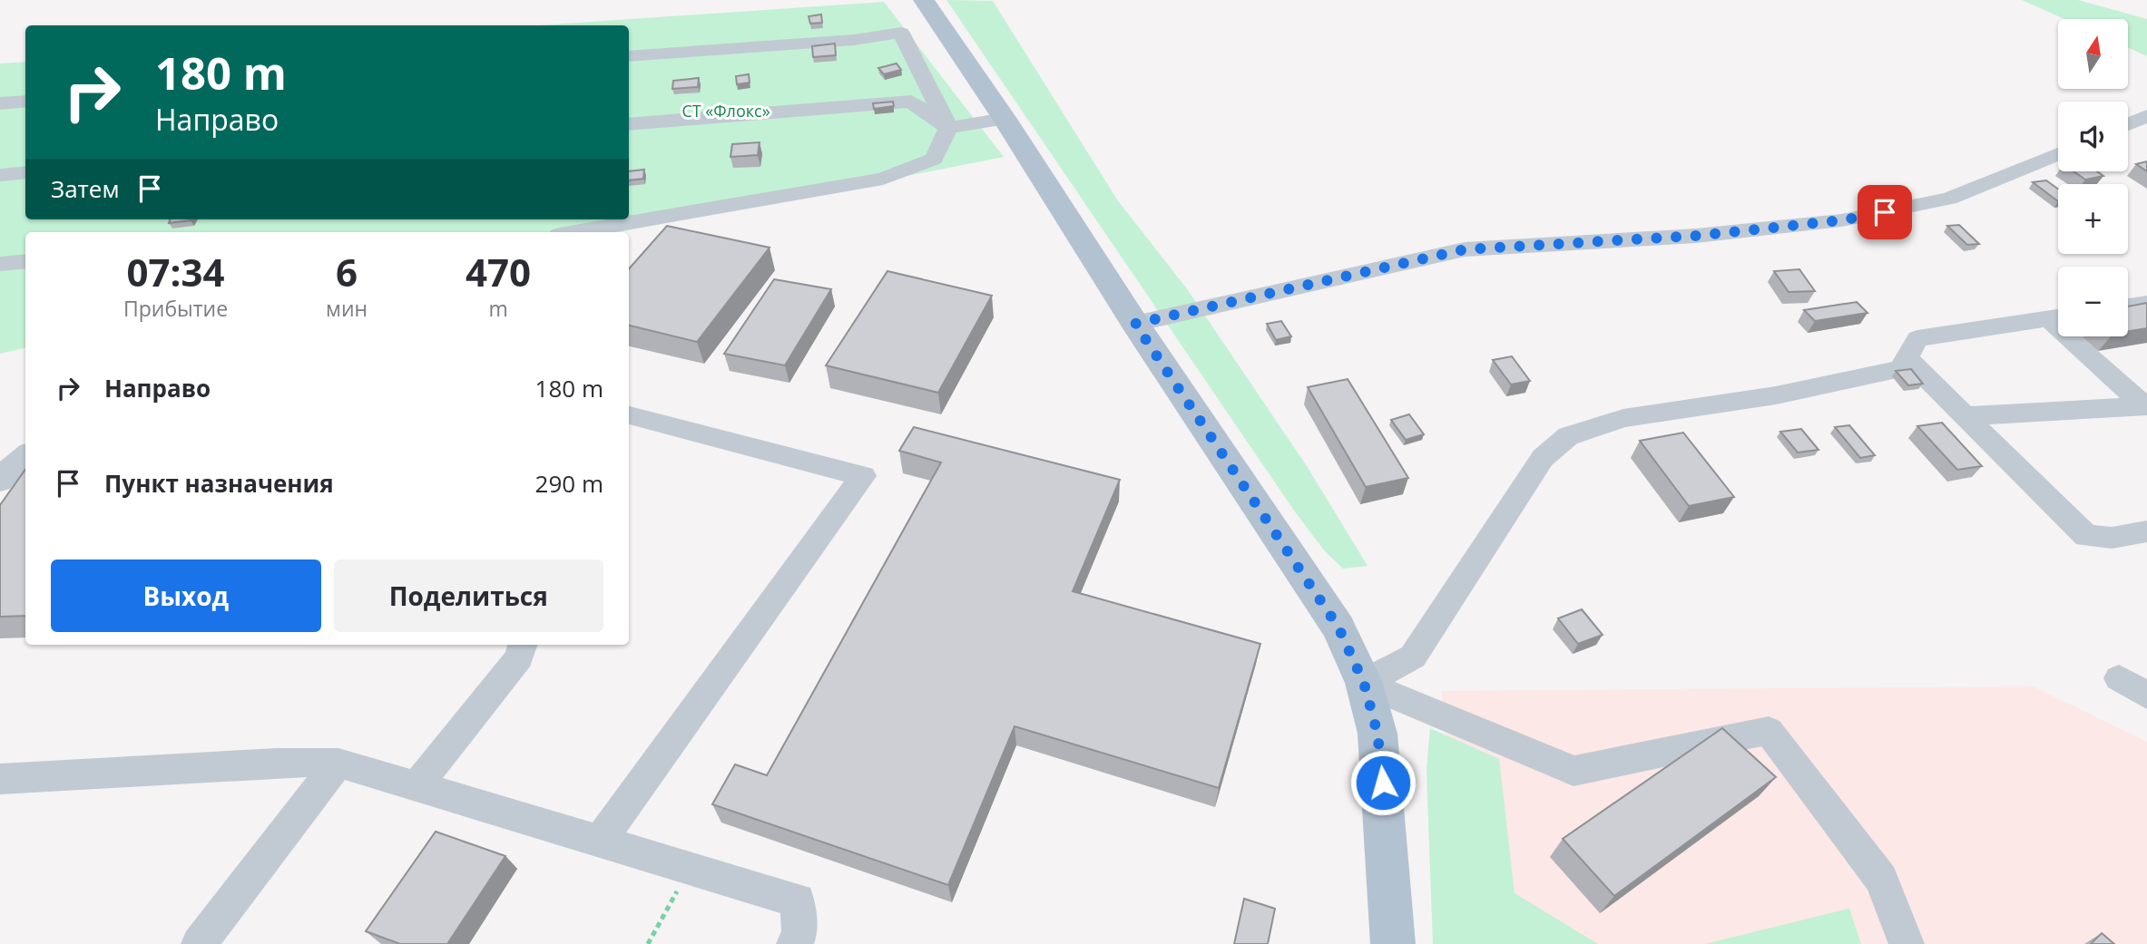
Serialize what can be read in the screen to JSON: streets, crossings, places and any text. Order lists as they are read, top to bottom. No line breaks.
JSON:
{"parks":["СТ «Флокс»"],"north":"top","page":{"map_buttons":["+","−"],"turn":["180 m","Направо"],"then":"Затем","eta":["07:34","Прибытие","6","мин","470","m"],"list":[{"name":"Направо","value":"180 m"},{"name":"Пункт назначения","value":"290 m"}],"buttons":["Выход","Поделиться"]}}
